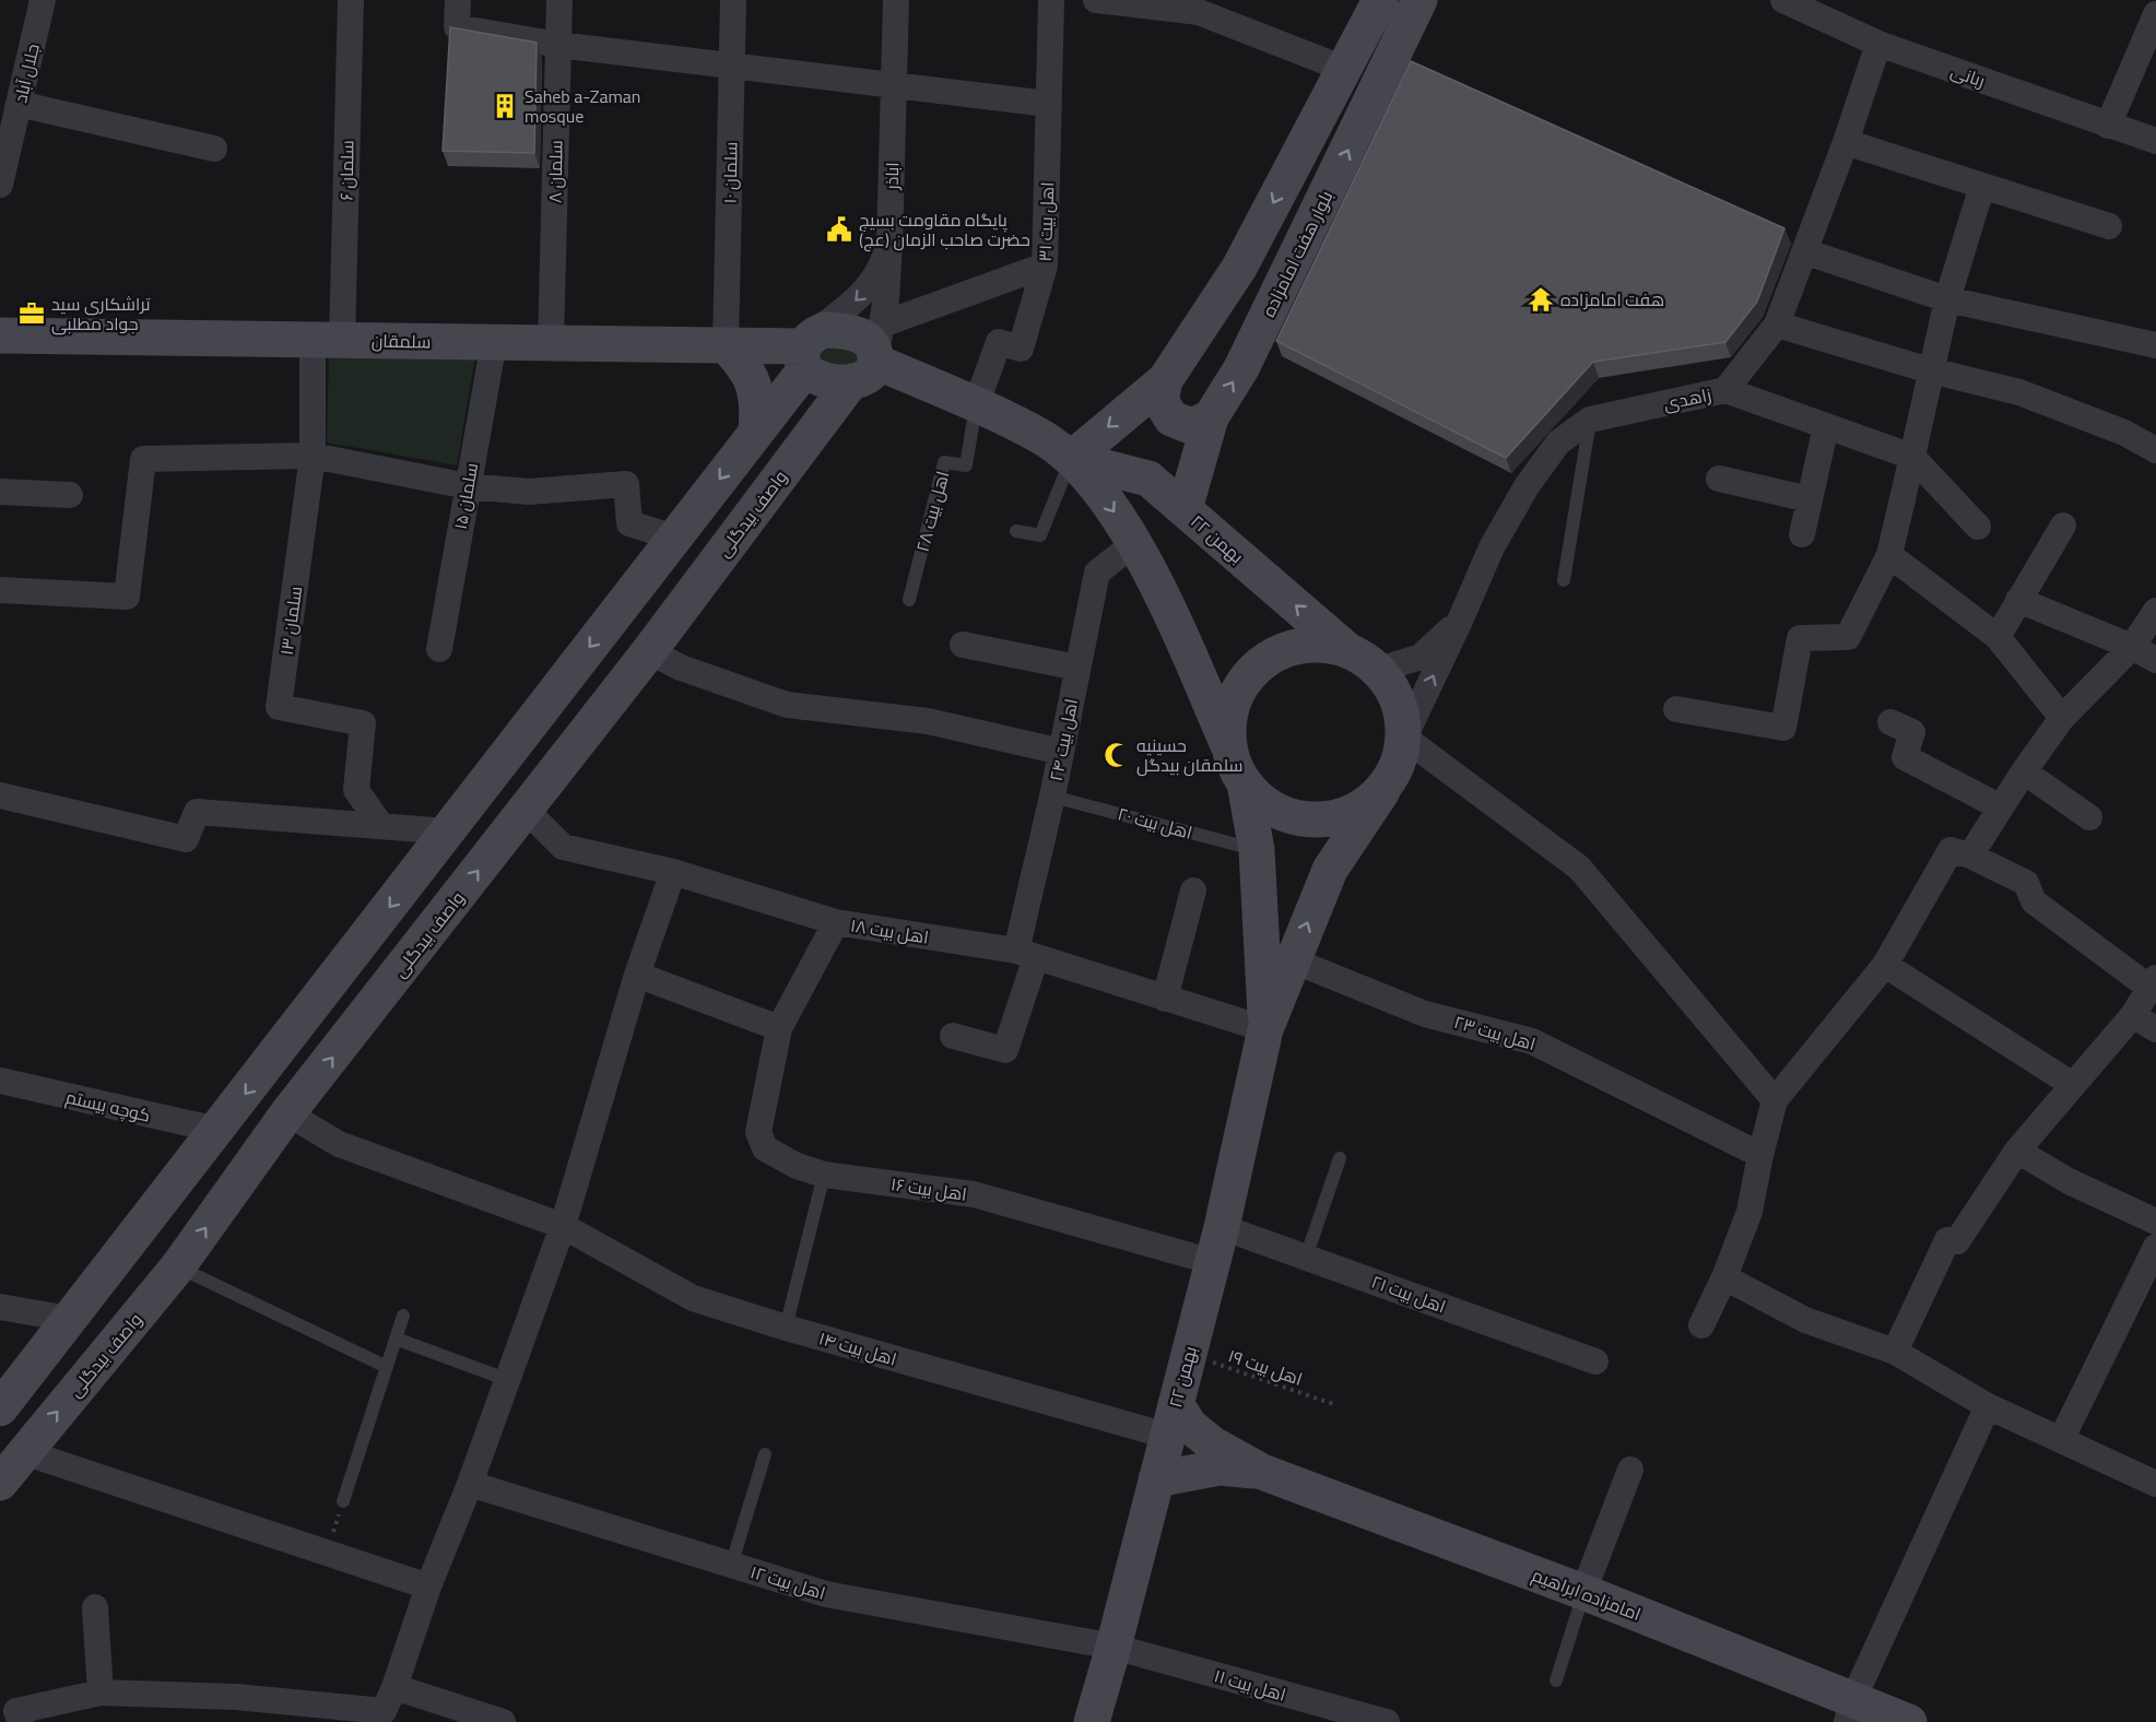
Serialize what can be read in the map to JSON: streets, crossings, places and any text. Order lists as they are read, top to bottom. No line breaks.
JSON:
{"streets":{"street":["جلال آباد","ربانی","سلمان ۶","سلمان ۸","سلمان ۱۰","اباذر","اهل بیت ۳۱","بلوار هفت امامزاده","سلمقان","زاهدی","سلمان ۱۵","واصف بیدگلی","۲۲ بهمن","سلمان ۱۳","اهل بیت ۲۴","اهل بیت ۱۸","اهل بیت ۲۳","کوچه بیستم","اهل بیت ۱۶","اهل بیت ۲۱","اهل بیت ۱۴","اهل بیت ۱۲","امامزاده ابراهیم","اهل بیت ۱۱"],"lane":["اهل بیت ۲۸","اهل بیت ۲۰"],"path":["اهل بیت ۱۹"]},"crossings":[["ربانی","زاهدی"],["سلمان ۶","سلمقان"],["سلمان ۶","سلمان ۱۳"],["سلمان ۸","سلمقان"],["سلمان ۱۰","سلمقان"],["اباذر","واصف بیدگلی"],["اباذر","۲۲ بهمن"],["اهل بیت ۳۱","اهل بیت ۲۸"],["اهل بیت ۳۱","۲۲ بهمن"],["بلوار هفت امامزاده","۲۲ بهمن"],["سلمقان","سلمان ۱۵"],["سلمقان","سلمان ۱۳"],["زاهدی","۲۲ بهمن"],["اهل بیت ۲۸","۲۲ بهمن"],["واصف بیدگلی","۲۲ بهمن"],["واصف بیدگلی","اهل بیت ۱۸"],["واصف بیدگلی","اهل بیت ۱۴"],["۲۲ بهمن","اهل بیت ۲۴"],["۲۲ بهمن","اهل بیت ۲۰"],["۲۲ بهمن","اهل بیت ۱۸"],["۲۲ بهمن","اهل بیت ۲۳"],["۲۲ بهمن","اهل بیت ۱۶"],["۲۲ بهمن","اهل بیت ۲۱"],["۲۲ بهمن","اهل بیت ۱۴"],["۲۲ بهمن","اهل بیت ۱۹"],["۲۲ بهمن","اهل بیت ۱۲"],["۲۲ بهمن","امامزاده ابراهیم"],["۲۲ بهمن","اهل بیت ۱۱"],["اهل بیت ۲۴","اهل بیت ۲۰"],["اهل بیت ۲۴","اهل بیت ۱۸"],["اهل بیت ۱۸","اهل بیت ۱۶"],["اهل بیت ۱۴","امامزاده ابراهیم"],["اهل بیت ۱۲","اهل بیت ۱۱"]],"places":{"building":["Saheb a-Zaman mosque"],"public building":["پایگاه مقاومت بسیج حضرت صاحب الزمان (عج)"],"temple":["هفت امامزاده"],"office":["تراشکاری سید جواد مطلبی"],"mosque":["حسینیه سلمقان بیدگل"]}}
